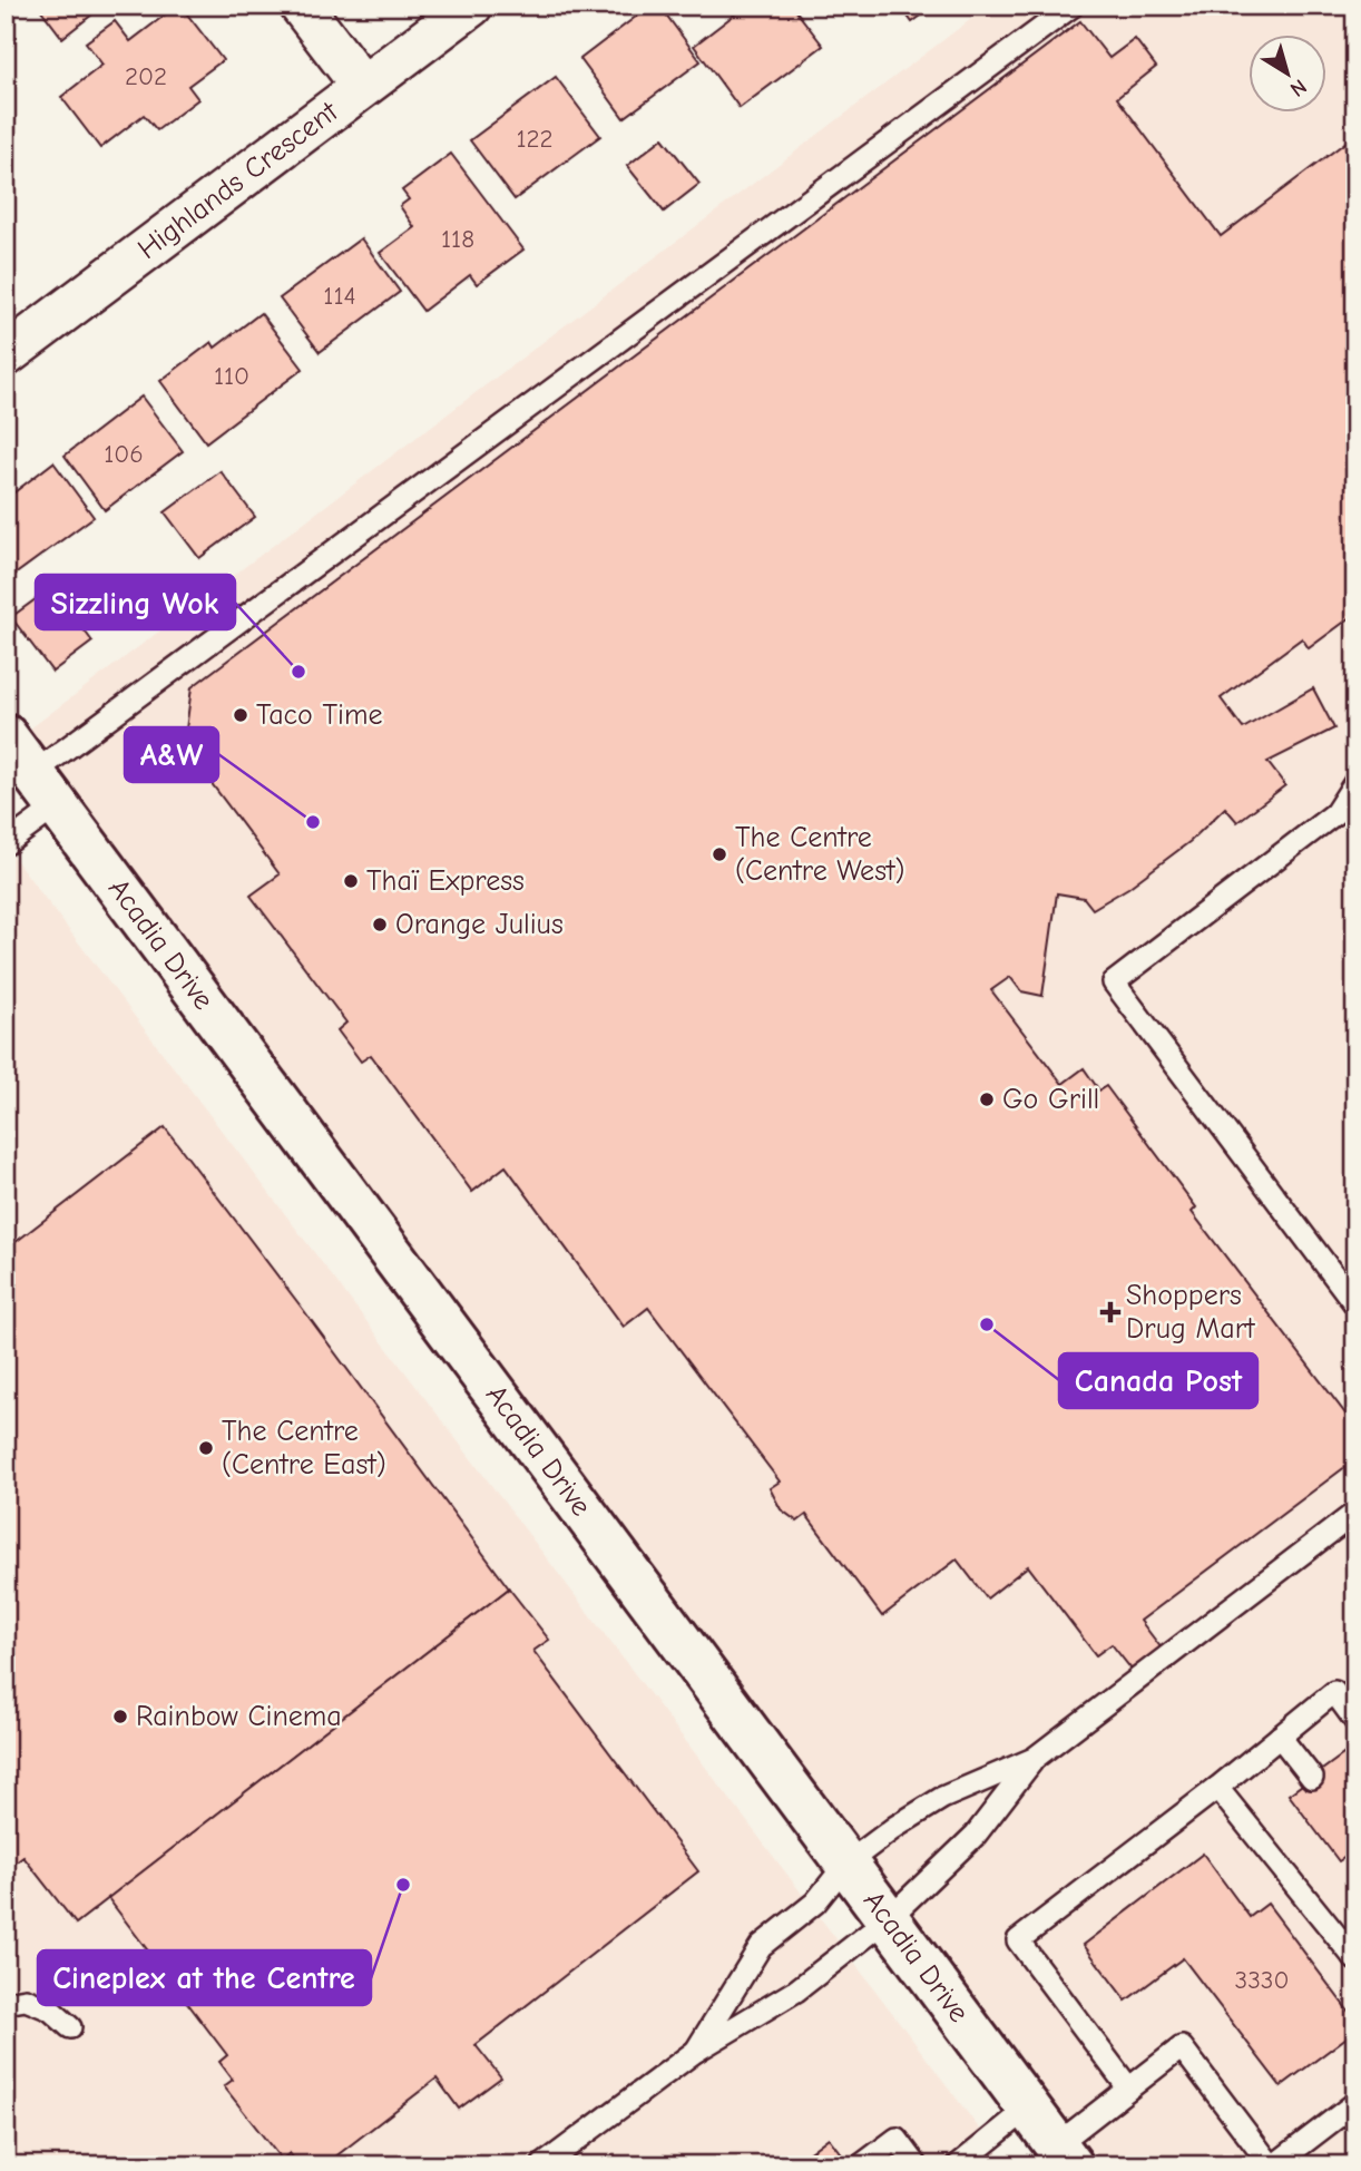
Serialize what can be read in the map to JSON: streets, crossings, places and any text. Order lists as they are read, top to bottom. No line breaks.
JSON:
{"streets":{"street":["Highlands Crescent","Acadia Drive"]},"places":{"other":["Sizzling Wok","Taco Time","A&W","The Centre (Centre West)","Thaï Express","Orange Julius","Go Grill","Canada Post","The Centre (Centre East)","Rainbow Cinema","Cineplex at the Centre"],"health":["Shoppers Drug Mart"]},"house_numbers":["202","122","118","114","110","106","3330"],"north":"bottom right"}
